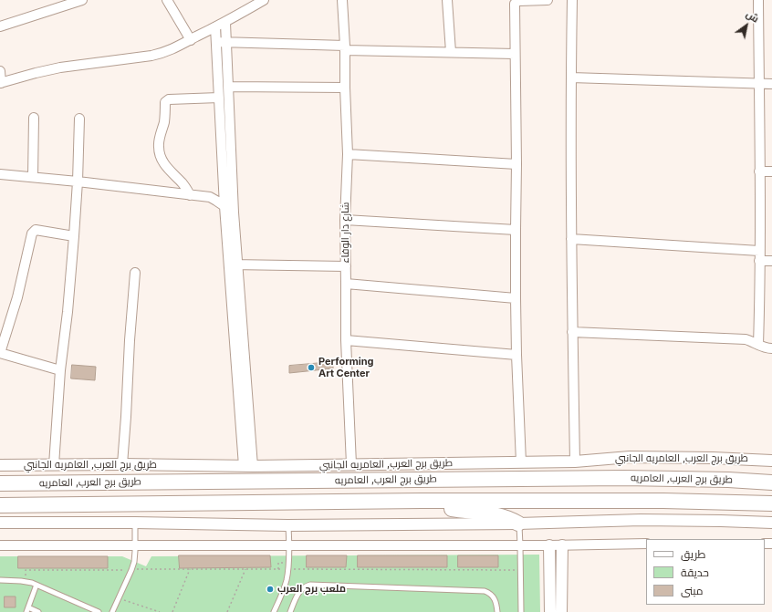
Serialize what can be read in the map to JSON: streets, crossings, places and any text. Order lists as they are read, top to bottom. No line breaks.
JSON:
{"streets":{"highway":["طريق برج العرب, العامريه"],"street":["شارع دار الوفاء","طريق برج العرب, العامريه الجانبي"]},"crossings":[["شارع دار الوفاء","طريق برج العرب, العامريه الجانبي"]],"places":["Performing Art Center","ملعب برج العرب"],"legend":["طريق","حديقة","مبنى"],"north":"top right"}
